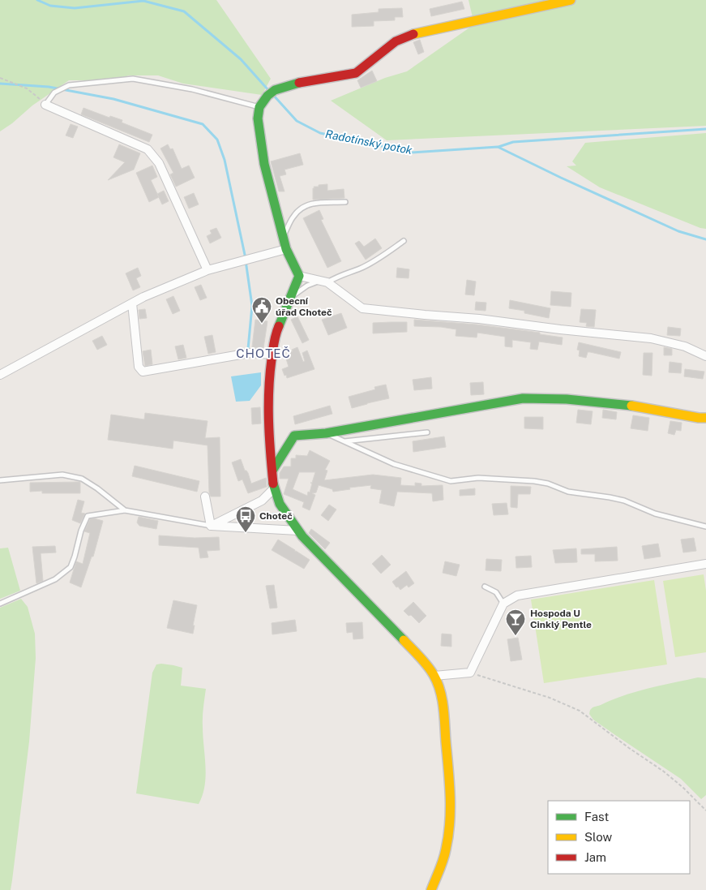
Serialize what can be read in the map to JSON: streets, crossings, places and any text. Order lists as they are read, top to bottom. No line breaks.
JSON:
{"districts":["CHOTEČ"],"water":["Radotínský potok"],"places":{"public building":["Obecní úřad Choteč"],"bus stop":["Choteč"],"bar":["Hospoda U Cinklý Pentle"]},"legend":["Fast","Slow","Jam"]}
